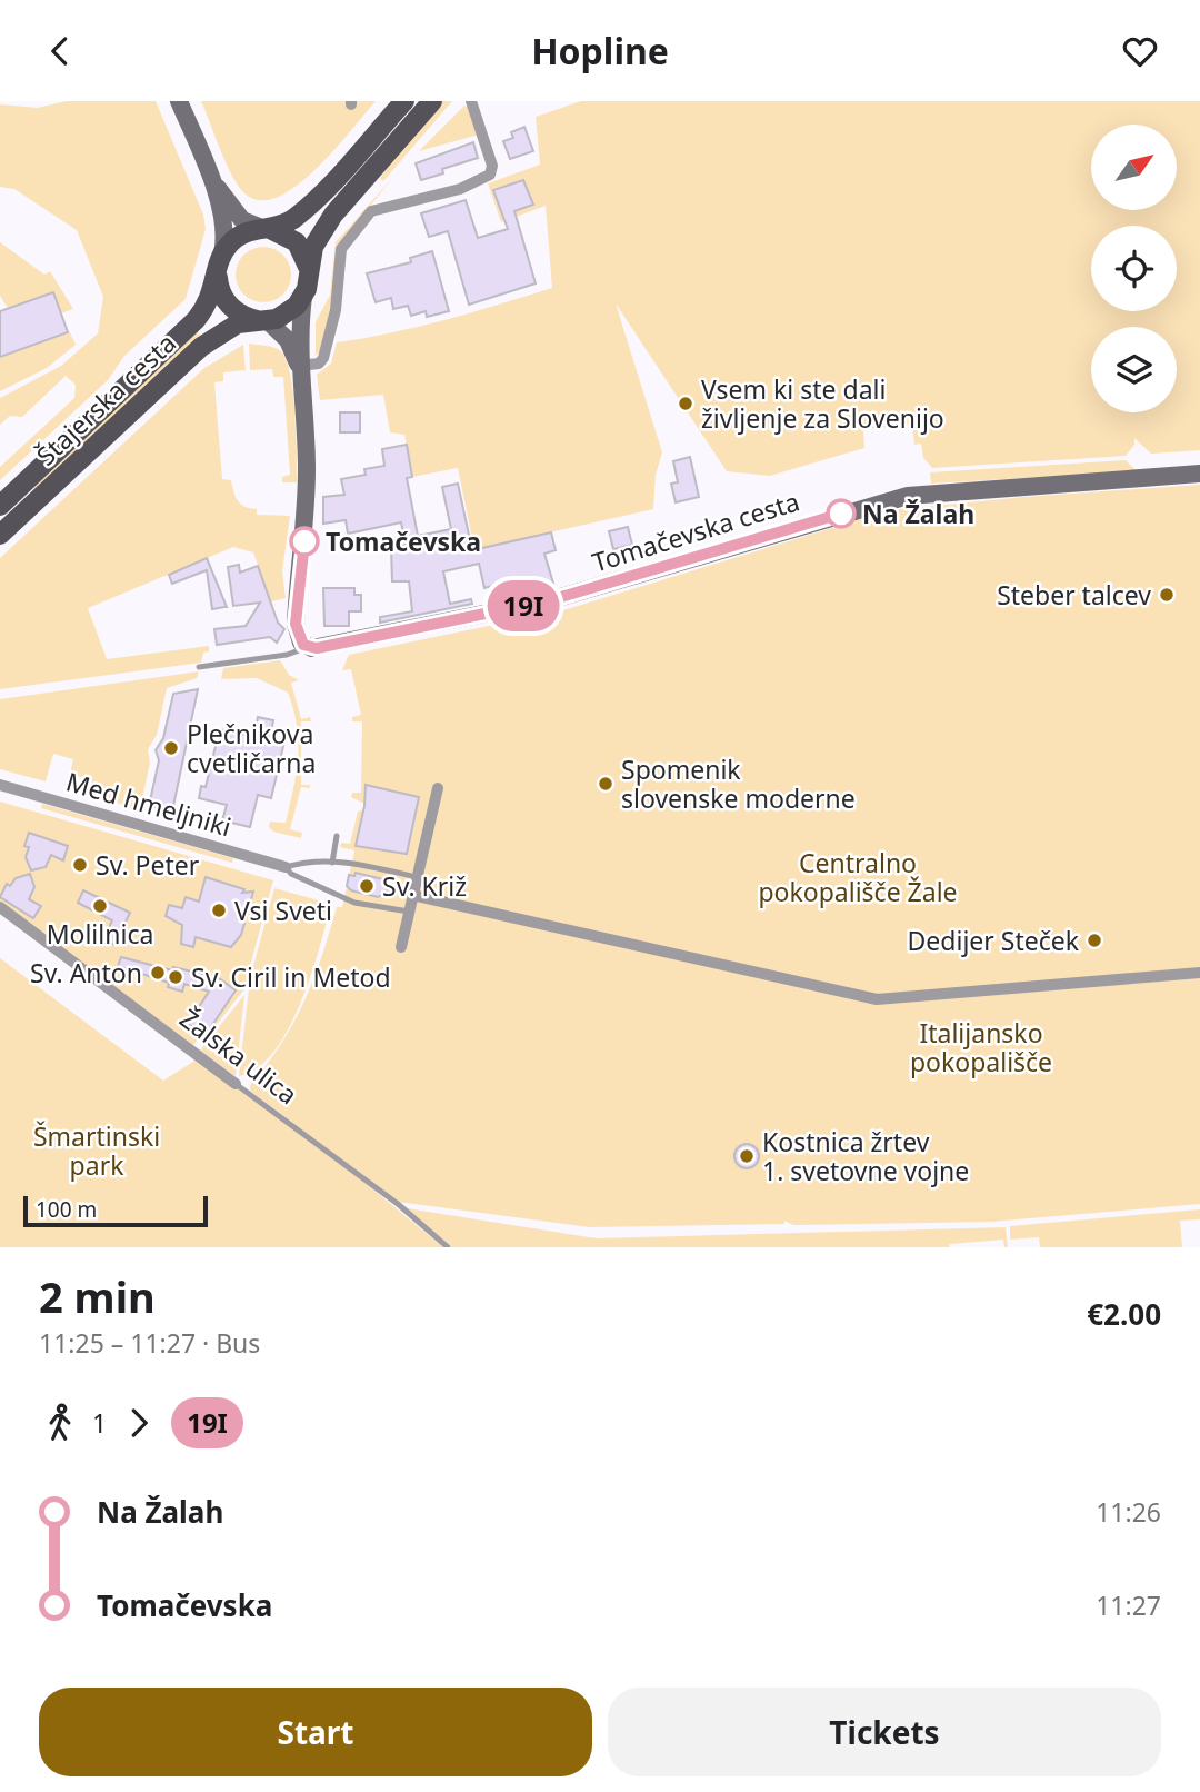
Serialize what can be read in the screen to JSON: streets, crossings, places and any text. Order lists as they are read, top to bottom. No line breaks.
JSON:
{"streets":{"main road":["Štajerska cesta"],"street":["Tomačevska cesta","Med hmeljniki","Žalska ulica"]},"parks":["Centralno pokopališče Žale","Italijansko pokopališče","Šmartinski park"],"places":["Vsem ki ste dali življenje za Slovenijo","Na Žalah","Tomačevska","Steber talcev","Plečnikova cvetličarna","Spomenik slovenske moderne","Sv. Peter","Sv. Križ","Molilnica","Vsi Sveti","Dedijer Steček","Sv. Anton","Sv. Ciril in Metod","Kostnica žrtev 1. svetovne vojne"],"lines":["bus line 19I"],"scale_bar":"100 m","north":"top right","page":{"header":"Hopline","on_map":"19I","scale":"100 m","heading":["2 min","11:25 – 11:27 · Bus","€2.00"],"legs":["1","19I"],"list":[{"name":"Na Žalah","value":"11:26"},{"name":"Tomačevska","value":"11:27"}],"buttons":["Start","Tickets"]}}
